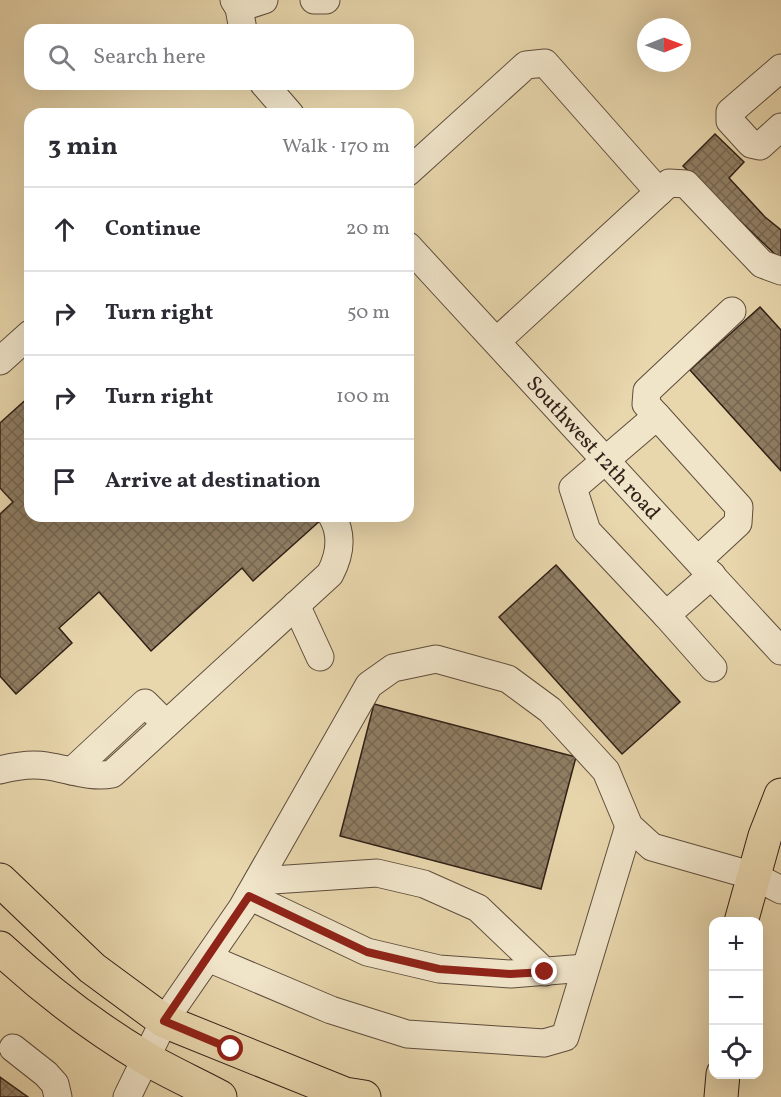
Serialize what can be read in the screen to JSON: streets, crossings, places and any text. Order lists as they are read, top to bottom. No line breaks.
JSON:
{"streets":{"street":["Southwest 12th road"]},"north":"right","page":{"search":"Search here","heading":["3 min","Walk · 170 m"],"list":[["Continue","20 m"],["Turn right","50 m"],["Turn right","100 m"],"Arrive at destination"],"map_buttons":["+","−"]}}
